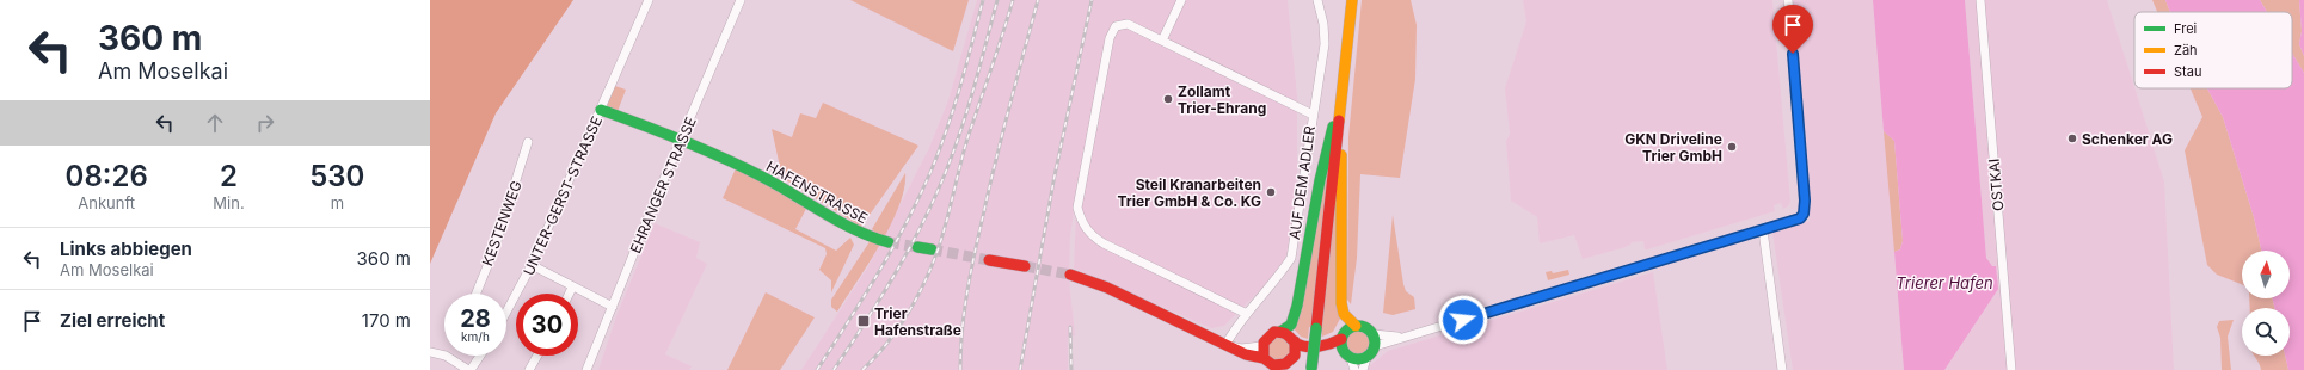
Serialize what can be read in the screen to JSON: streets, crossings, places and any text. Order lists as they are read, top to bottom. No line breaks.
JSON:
{"streets":{"main road":["HAFENSTRASSE"],"street":["AUF DEM ADLER","EHRANGER STRASSE","OSTKAI","UNTER-GERST-STRASSE","KESTENWEG"]},"crossings":[["EHRANGER STRASSE","HAFENSTRASSE"],["HAFENSTRASSE","UNTER-GERST-STRASSE"]],"water":["Trierer Hafen"],"places":{"other":["Zollamt Trier-Ehrang","Schenker AG","GKN Driveline Trier GmbH","Steil Kranarbeiten Trier GmbH & Co. KG"],"transit":["Trier Hafenstraße"]},"legend":["Frei","Zäh","Stau"],"north":"top","page":{"turn":["360 m","Am Moselkai"],"eta":["08:26","Ankunft","2","Min.","530","m"],"list":[{"name":"Links abbiegen","note":"Am Moselkai","value":"360 m"},{"name":"Ziel erreicht","value":"170 m"}],"speed":"28 km/h","limit":"30"}}
